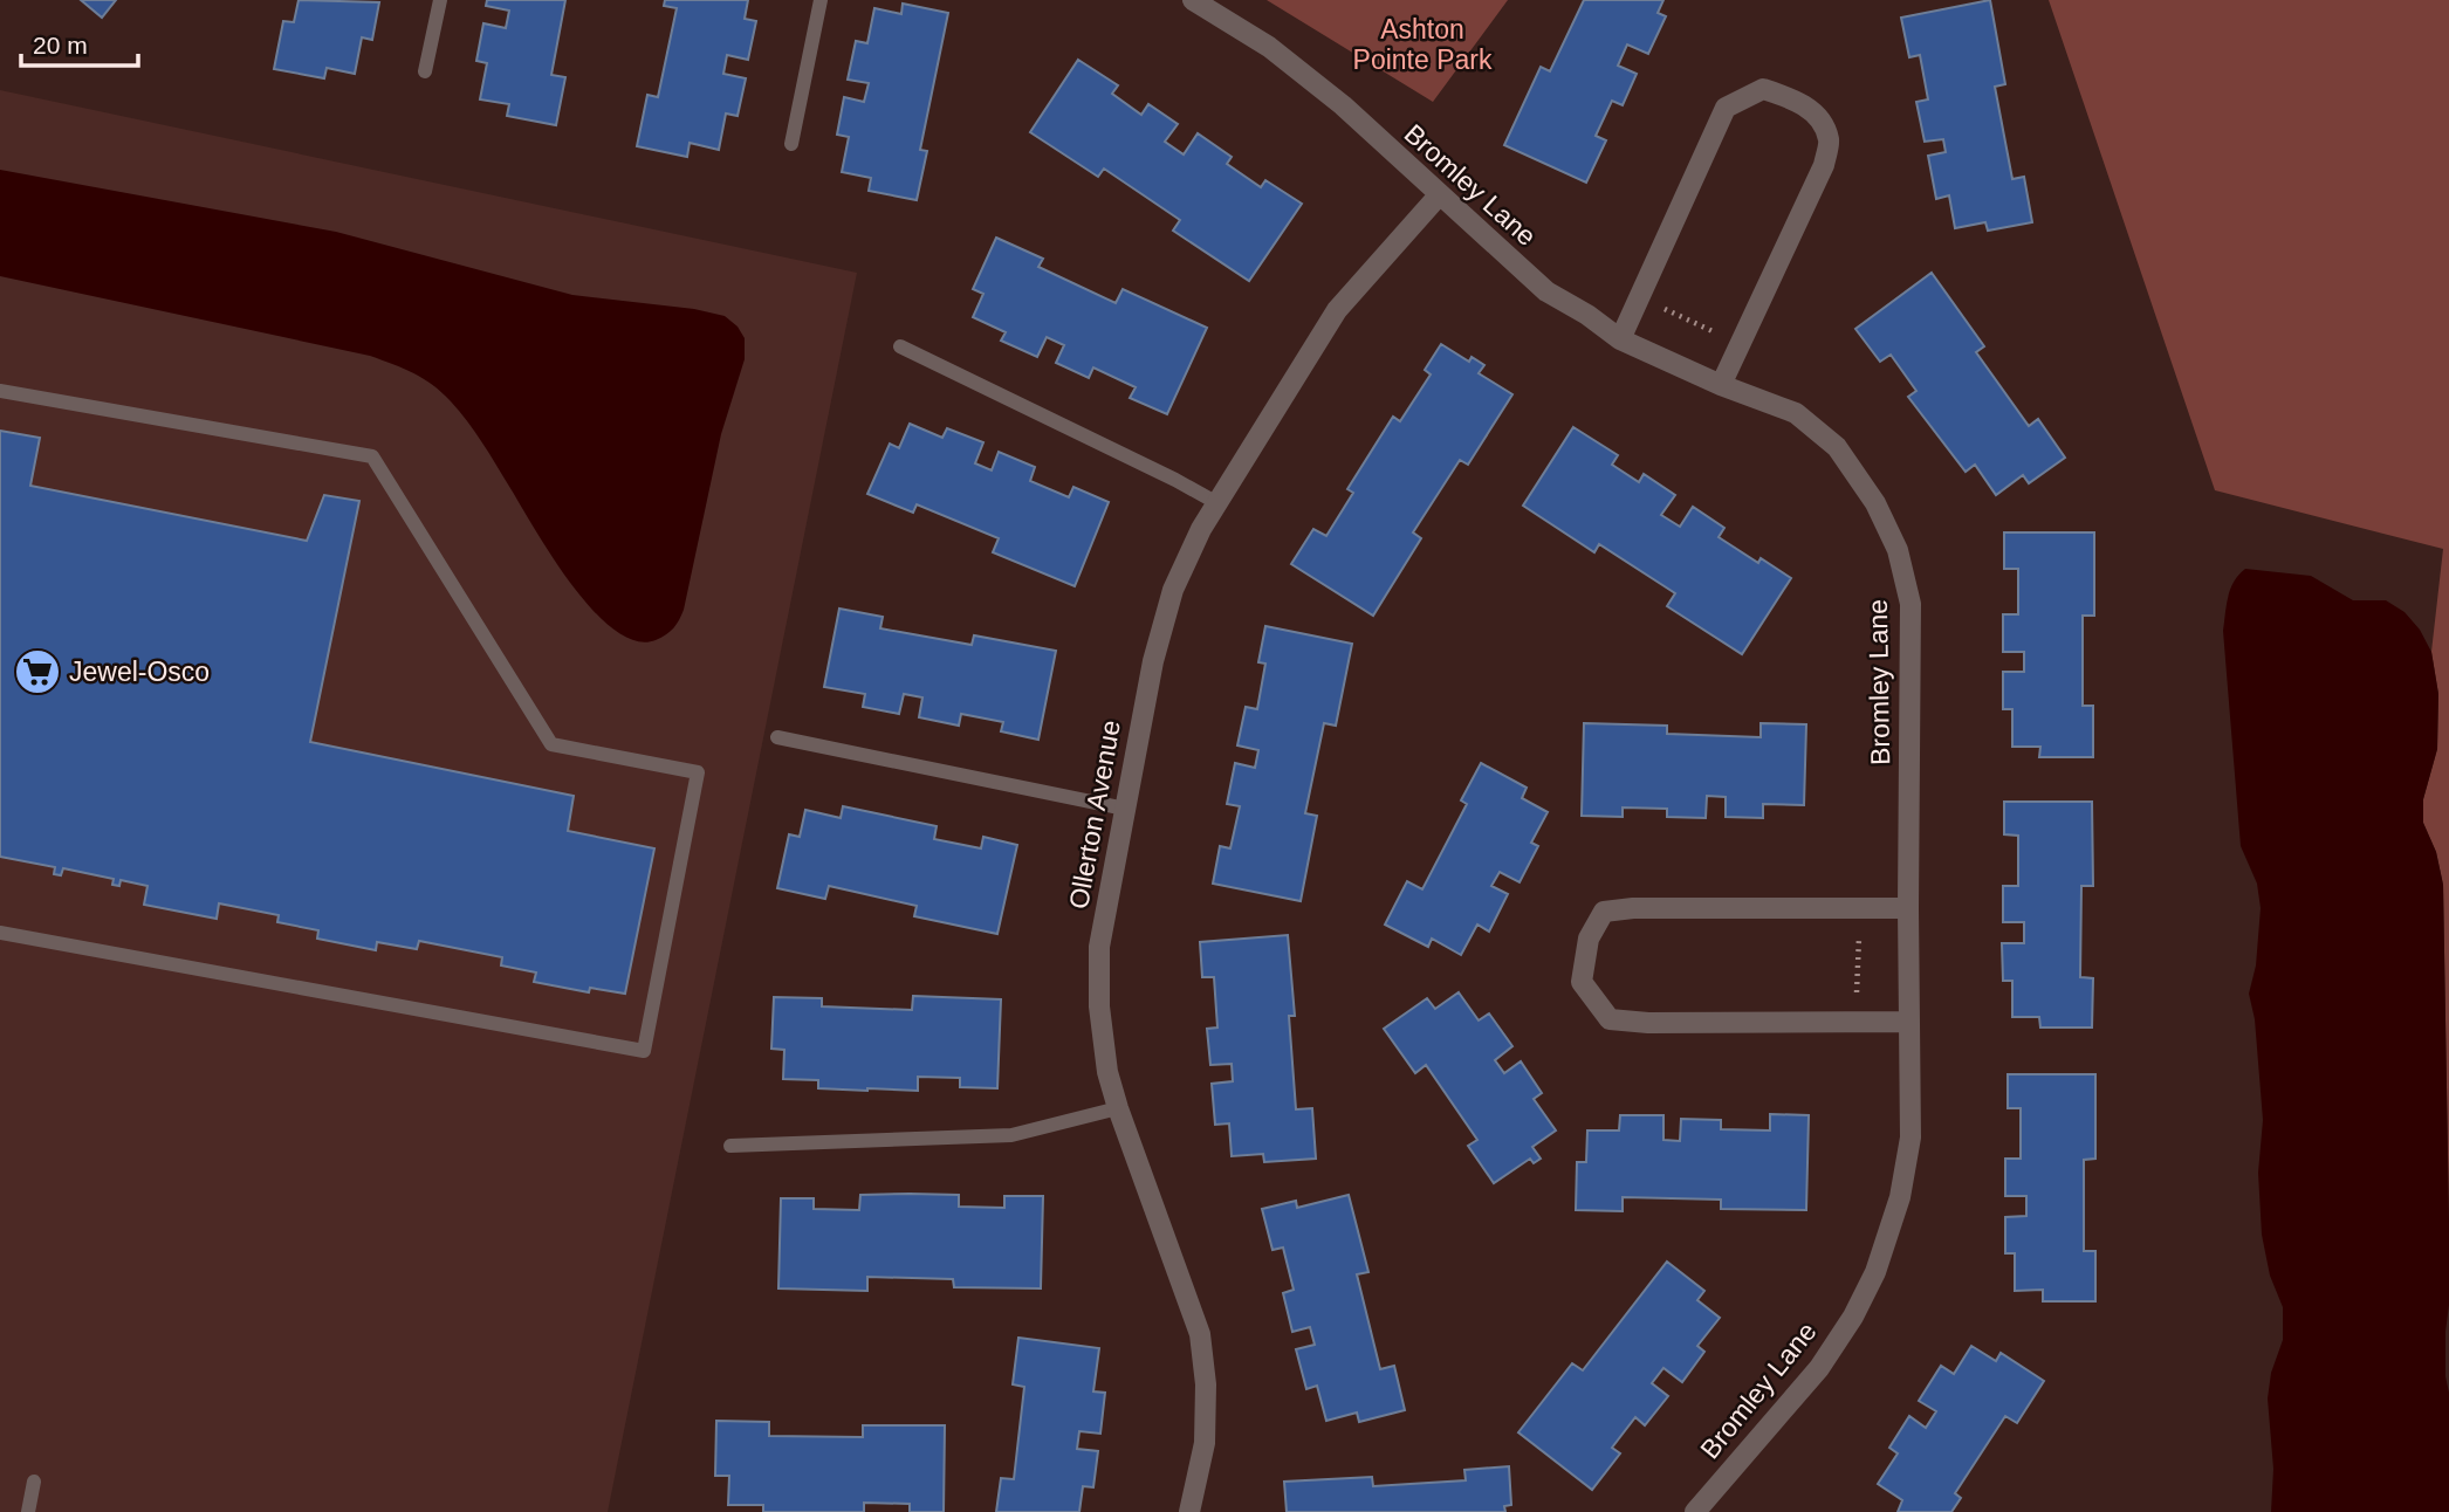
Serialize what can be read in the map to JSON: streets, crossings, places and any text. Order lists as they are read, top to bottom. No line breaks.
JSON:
{"streets":{"street":["Bromley Lane","Ollerton Avenue"]},"crossings":[["Bromley Lane","Ollerton Avenue"]],"parks":["Ashton Pointe Park"],"places":{"supermarket":["Jewel-Osco"]},"scale_bar":"20 m"}
